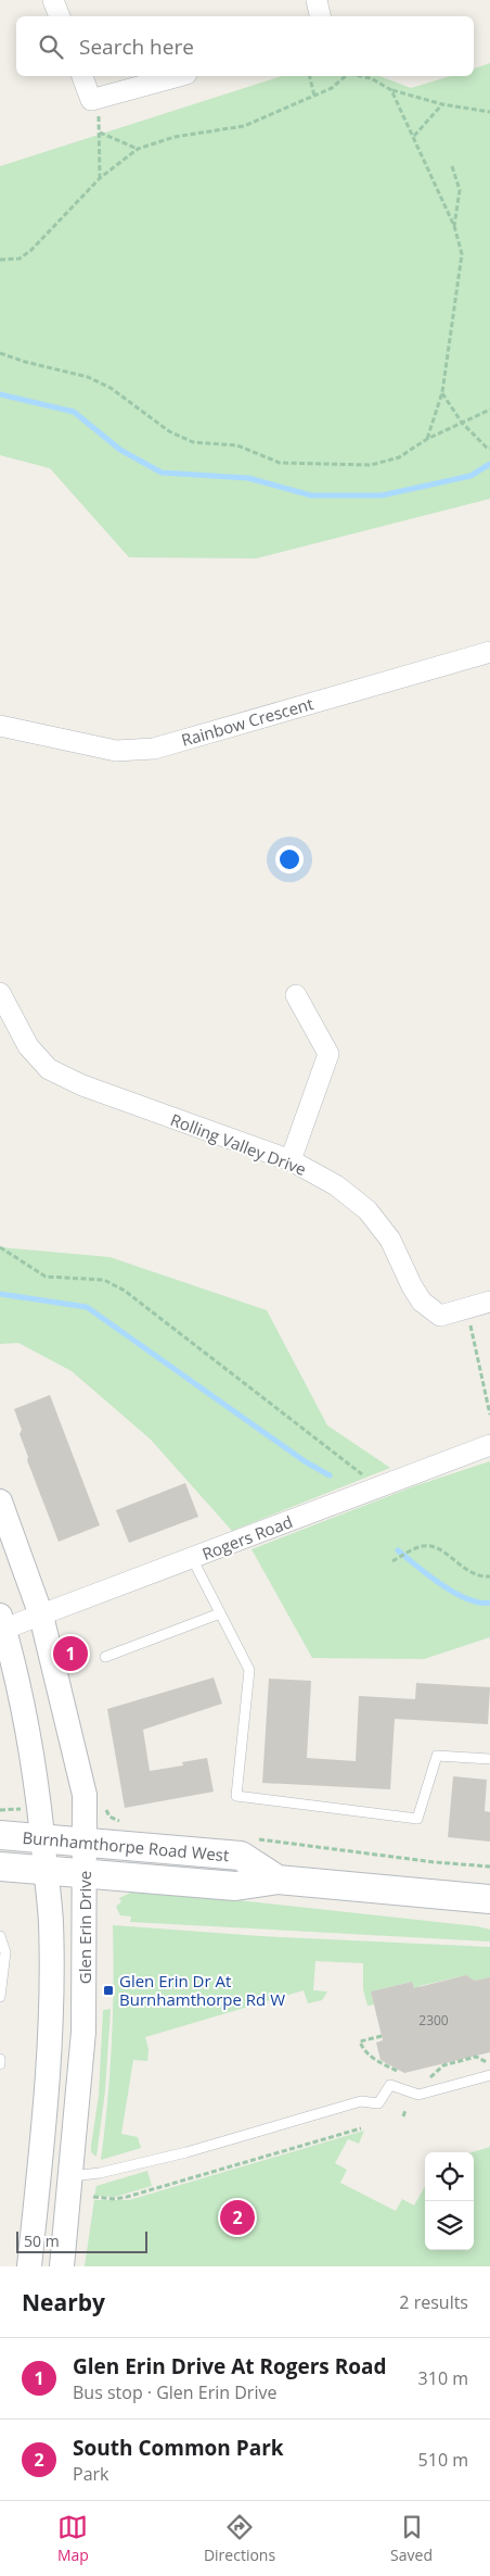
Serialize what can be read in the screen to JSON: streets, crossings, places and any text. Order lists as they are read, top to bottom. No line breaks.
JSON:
{"streets":{"main road":["Burnhamthorpe Road West"],"street":["Rainbow Crescent","Rolling Valley Drive","Rogers Road","Glen Erin Drive"]},"crossings":[["Rogers Road","Glen Erin Drive"],["Burnhamthorpe Road West","Glen Erin Drive"]],"places":{"transit":["Glen Erin Dr At Burnhamthorpe Rd W"]},"house_numbers":["2300"],"scale_bar":"50 m","page":{"search":"Search here","pins":["1","2"],"scale":"50 m","heading":["Nearby","2 results"],"list":[{"mark":"1","name":"Glen Erin Drive At Rogers Road","note":"Bus stop · Glen Erin Drive","value":"310 m"},{"mark":"2","name":"South Common Park","note":"Park","value":"510 m"}],"nav":["Map","Directions","Saved"]}}
